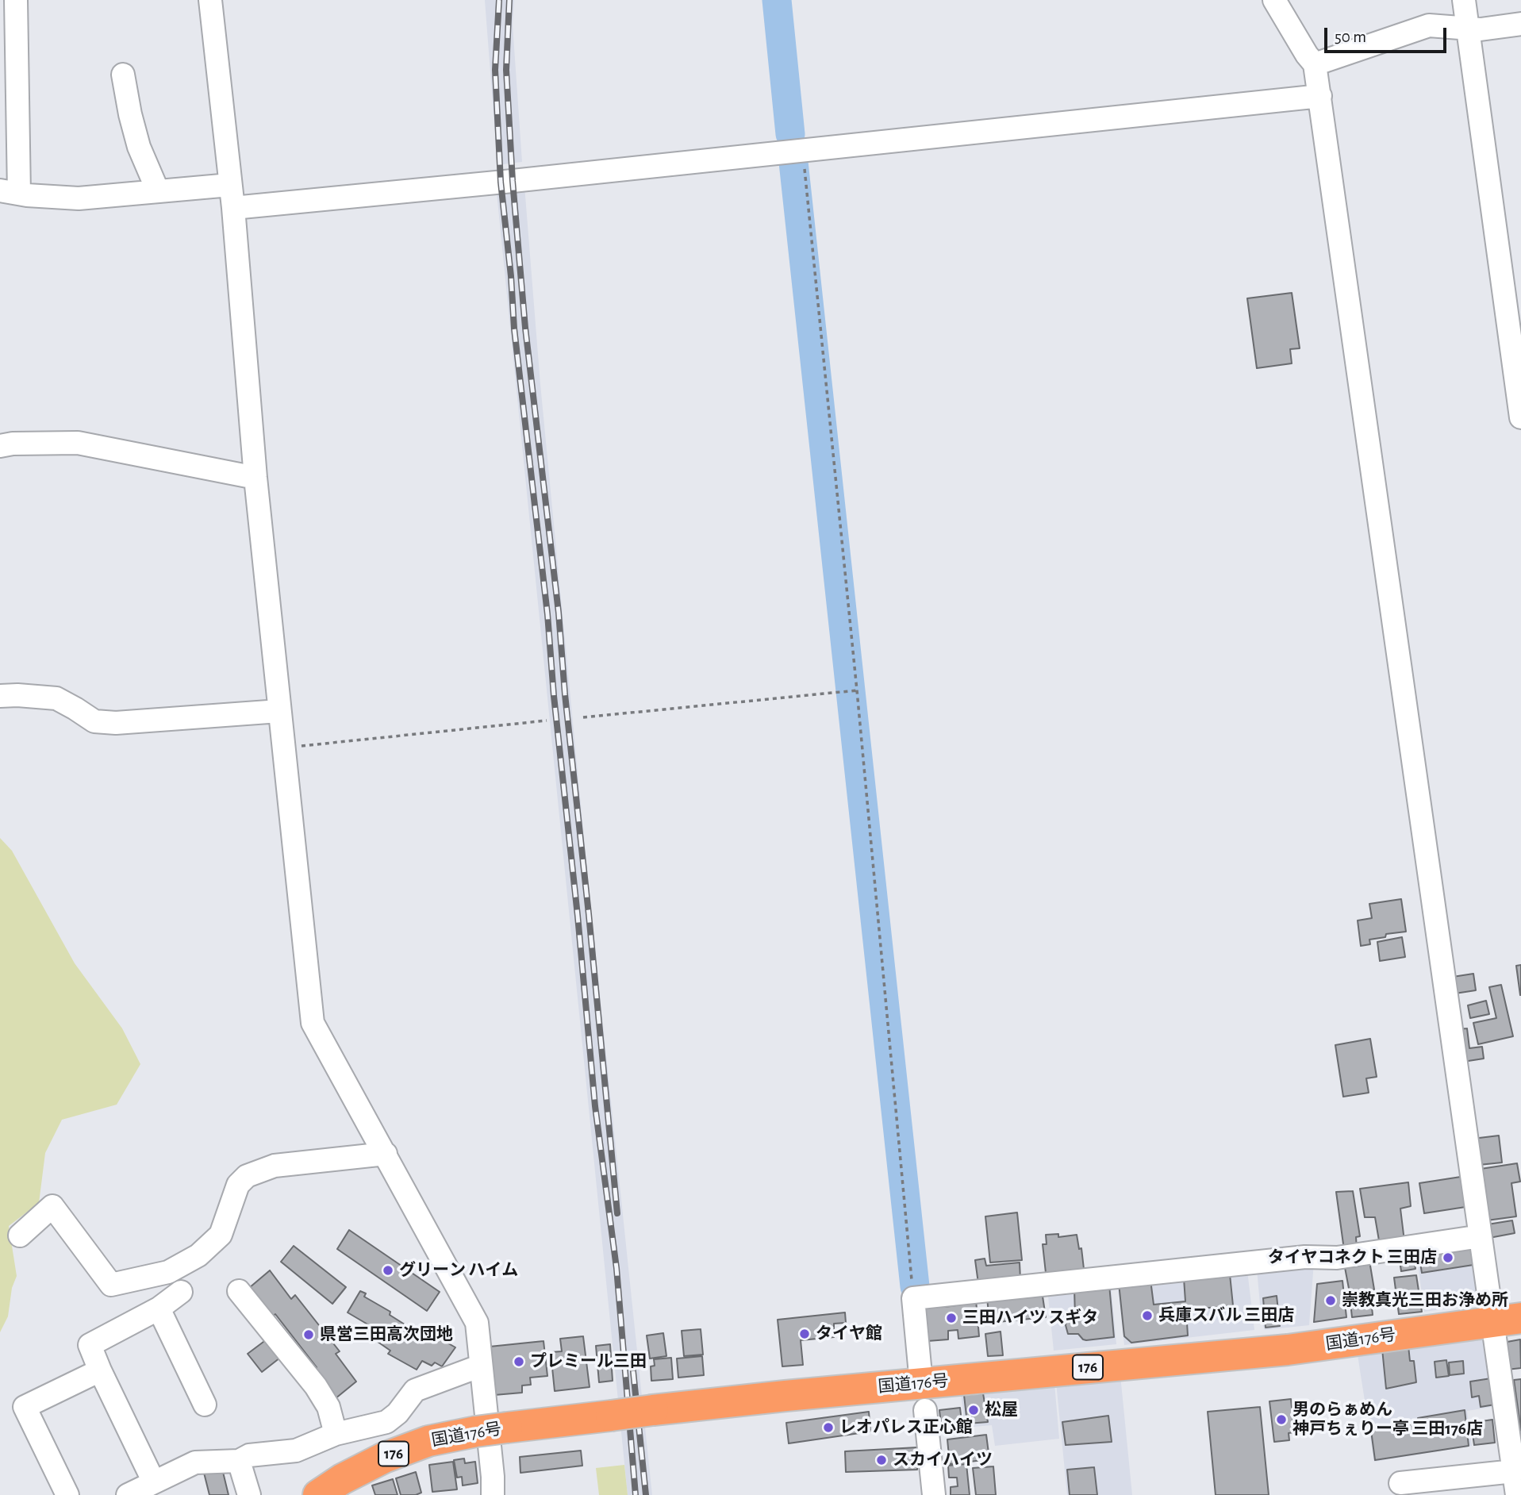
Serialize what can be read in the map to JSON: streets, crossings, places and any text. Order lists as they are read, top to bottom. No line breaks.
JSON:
{"streets":{"highway":["国道176号","176"]},"places":["タイヤコネクト 三田店","グリーン ハイム","崇教真光三田お浄め所","兵庫スバル 三田店","三田ハイツ スギタ","タイヤ館","県営三田高次団地","プレミール三田","松屋","男のらぁめん 神戸ちぇりー亭 三田176店","レオパレス正心館","スカイハイツ"],"scale_bar":"50 m"}
